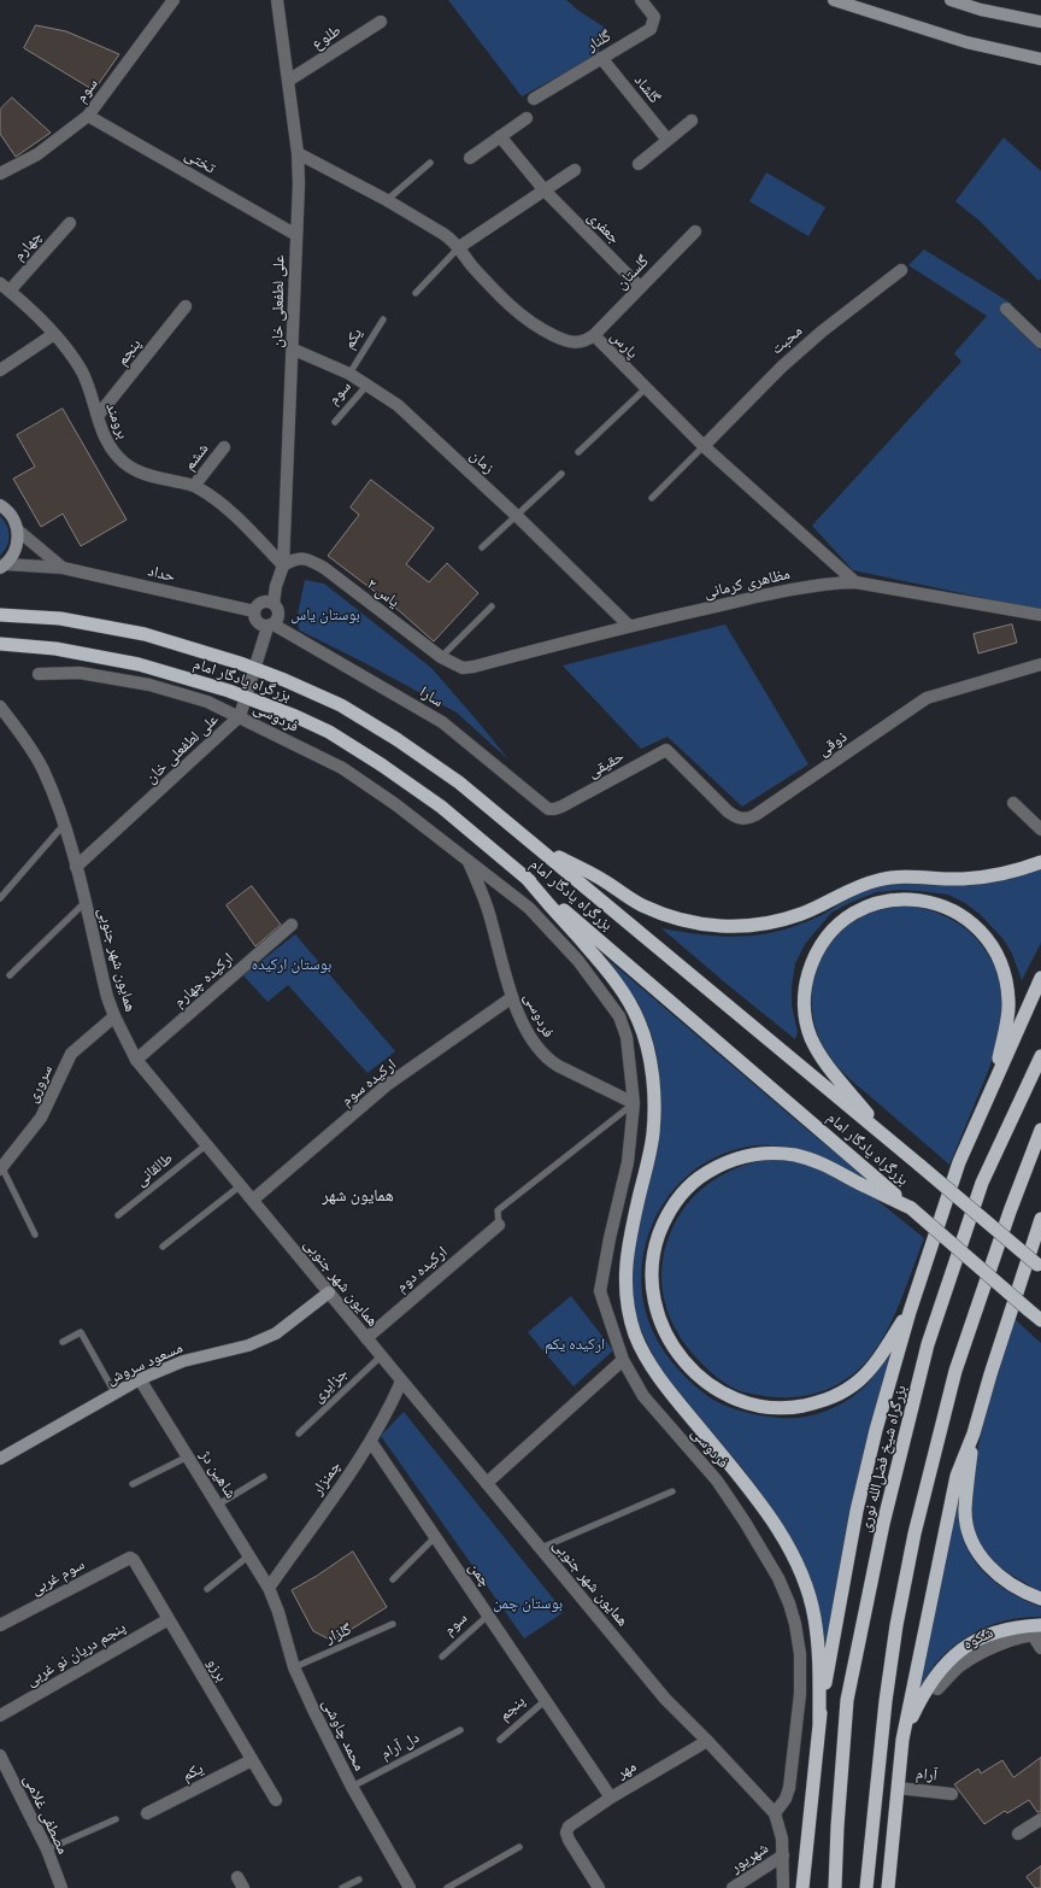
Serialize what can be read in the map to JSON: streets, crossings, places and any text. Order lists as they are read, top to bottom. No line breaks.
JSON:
{"streets":{"highway":["بزرگراه یادگار امام","بزرگراه شیخ فضل‌الله نوری"],"main road":["مسعود سروش"],"street":["طلوع","گلنار","گلشاد","سوم","تختی","جعفری","چهارم","گلستان","علی لطفعلی خان","یکم","محبت","پارس","پنجم","برومند","ششم","زمان","حداد","مظاهری کرمانی","یاس ۲","سارا","فردوسی","ذوقی","حقیقی","همایون‌ شهر جنوبی","ارکیده چهارم","ارکیده سوم","سروری","ارکیده دوم","شاهین دژ","چمنزار","چمن","سوم غربی","شکوه","پنجم دریان‌ نو غربی","برزو","محمد چاوشی","مهر","آرام","مصطفی غلامی","شهریور"],"lane":["طالقانی","جزایری","گلزار","دل‌ آرام"]},"crossings":[["طلوع","علی لطفعلی خان"],["گلنار","گلشاد"],["سوم","تختی"],["سوم","زمان"],["سوم","چمن"],["تختی","علی لطفعلی خان"],["جعفری","گلستان"],["چهارم","برومند"],["گلستان","پارس"],["علی لطفعلی خان","پارس"],["علی لطفعلی خان","برومند"],["علی لطفعلی خان","زمان"],["علی لطفعلی خان","حداد"],["علی لطفعلی خان","یاس ۲"],["علی لطفعلی خان","سارا"],["علی لطفعلی خان","فردوسی"],["علی لطفعلی خان","همایون‌ شهر جنوبی"],["یکم","زمان"],["یکم","برزو"],["محبت","پارس"],["پارس","مظاهری کرمانی"],["پنجم","برومند"],["پنجم","چمن"],["برومند","ششم"],["برومند","یاس ۲"],["زمان","مظاهری کرمانی"],["حداد","سارا"],["مظاهری کرمانی","یاس ۲"],["سارا","حقیقی"],["فردوسی","همایون‌ شهر جنوبی"],["فردوسی","ارکیده سوم"],["ذوقی","حقیقی"],["همایون‌ شهر جنوبی","ارکیده چهارم"],["همایون‌ شهر جنوبی","ارکیده سوم"],["همایون‌ شهر جنوبی","سروری"],["همایون‌ شهر جنوبی","طالقانی"],["همایون‌ شهر جنوبی","ارکیده دوم"],["همایون‌ شهر جنوبی","مسعود سروش"],["همایون‌ شهر جنوبی","جزایری"],["همایون‌ شهر جنوبی","چمنزار"],["همایون‌ شهر جنوبی","مهر"],["مسعود سروش","شاهین دژ"],["شاهین دژ","چمنزار"],["شاهین دژ","محمد چاوشی"],["چمنزار","چمن"],["چمنزار","محمد چاوشی"],["چمن","مهر"],["سوم غربی","برزو"],["گلزار","محمد چاوشی"],["پنجم دریان‌ نو غربی","برزو"],["محمد چاوشی","دل‌ آرام"]],"districts":["همایون شهر"],"parks":["بوستان یاس","بوستان ارکیده","ارکیده یکم","بوستان چمن"]}
